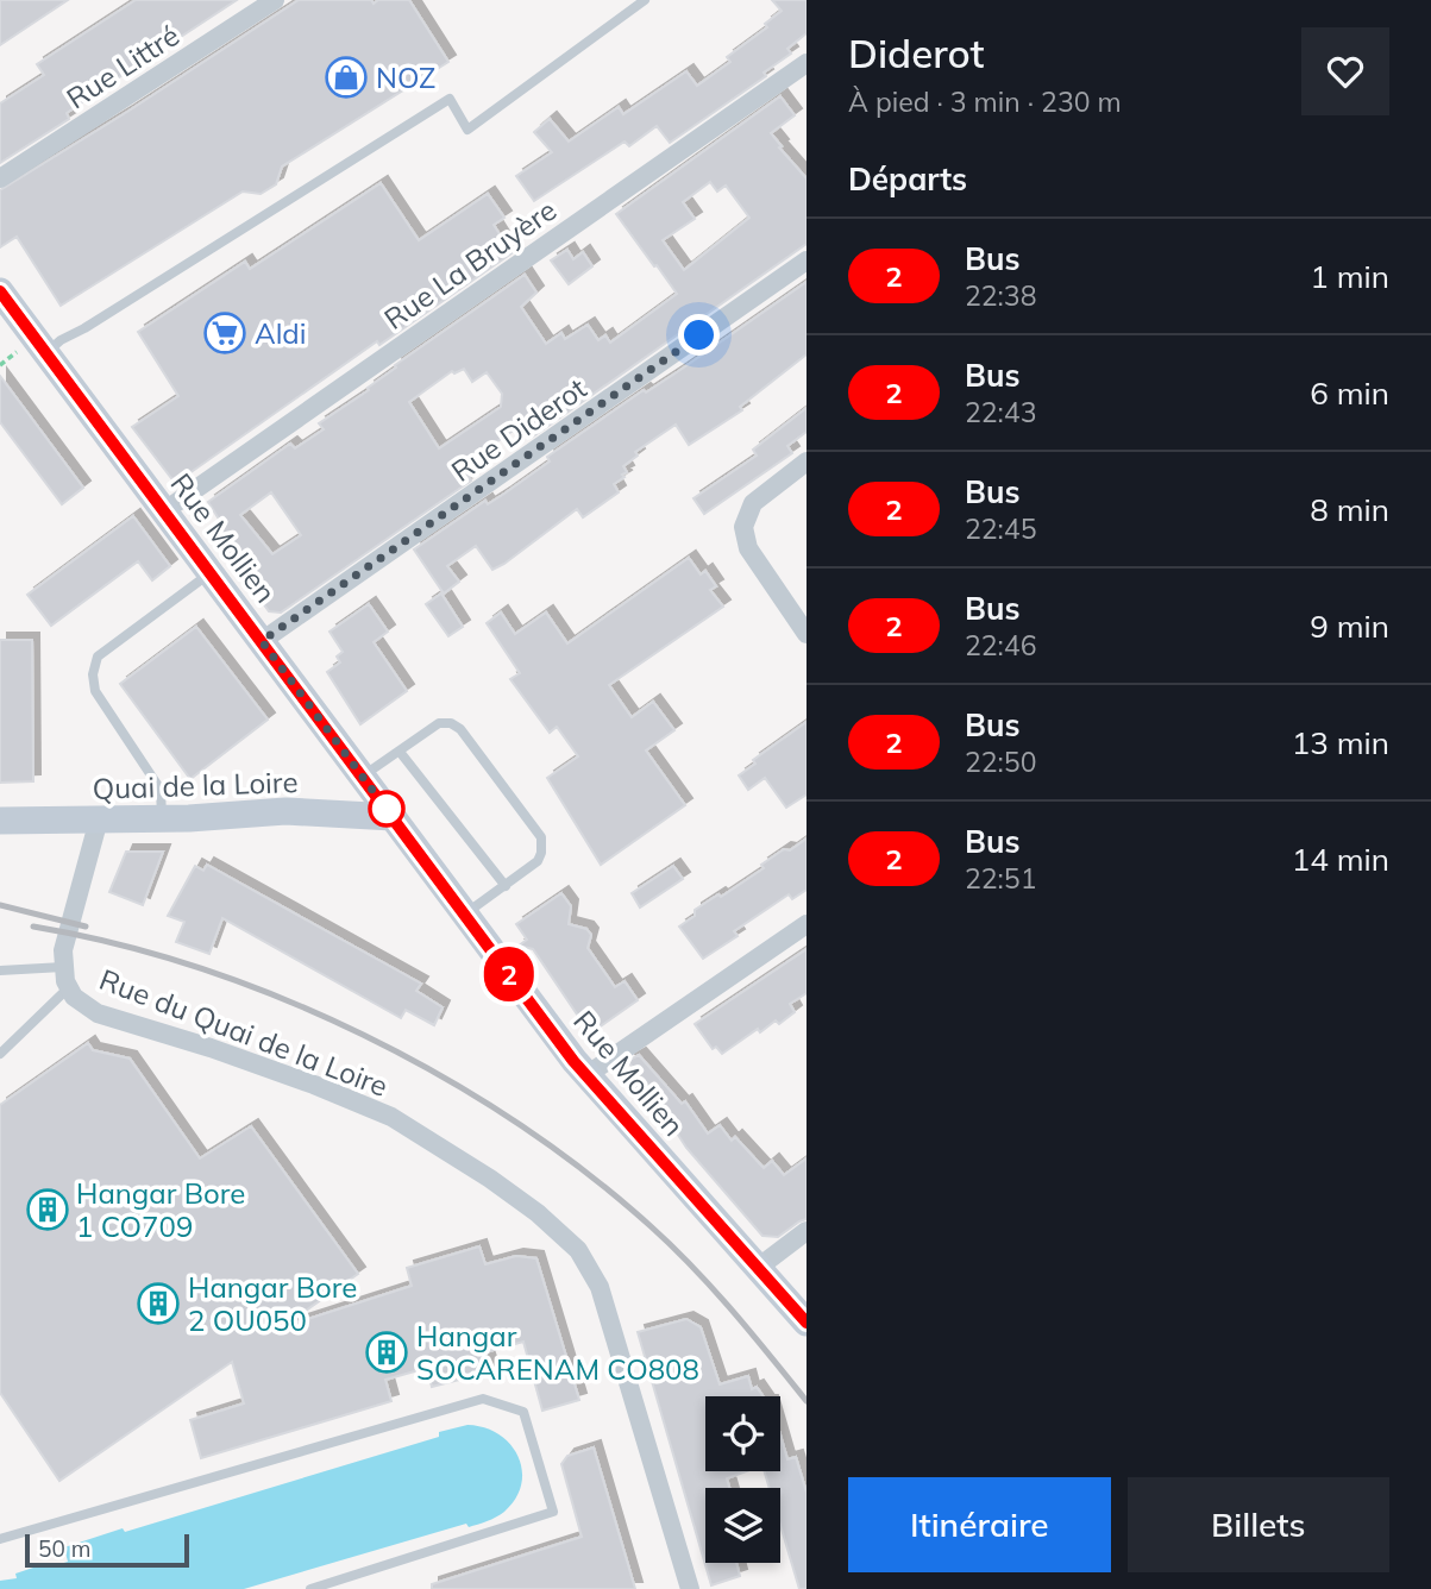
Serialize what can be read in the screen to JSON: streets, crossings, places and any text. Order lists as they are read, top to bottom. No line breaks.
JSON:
{"streets":{"street":["Rue Littré","Rue La Bruyère","Rue Diderot","Rue Mollien","Quai de la Loire","Rue du Quai de la Loire"]},"crossings":[["Rue La Bruyère","Rue Mollien"],["Rue Diderot","Rue Mollien"],["Rue Mollien","Quai de la Loire"],["Quai de la Loire","Rue du Quai de la Loire"]],"places":{"shop":["NOZ"],"supermarket":["Aldi"],"building":["Hangar Bore 1 CO709","Hangar Bore 2 OU050","Hangar SOCARENAM CO808"]},"lines":["bus line 2"],"scale_bar":"50 m","page":{"on_map":"2","heading":[["Diderot","À pied · 3 min · 230 m"],"Départs"],"list":[{"mark":"2","name":"Bus","note":"22:38","value":"1 min"},{"mark":"2","name":"Bus","note":"22:43","value":"6 min"},{"mark":"2","name":"Bus","note":"22:45","value":"8 min"},{"mark":"2","name":"Bus","note":"22:46","value":"9 min"},{"mark":"2","name":"Bus","note":"22:50","value":"13 min"},{"mark":"2","name":"Bus","note":"22:51","value":"14 min"}],"buttons":["Itinéraire","Billets"],"scale":"50 m"}}
